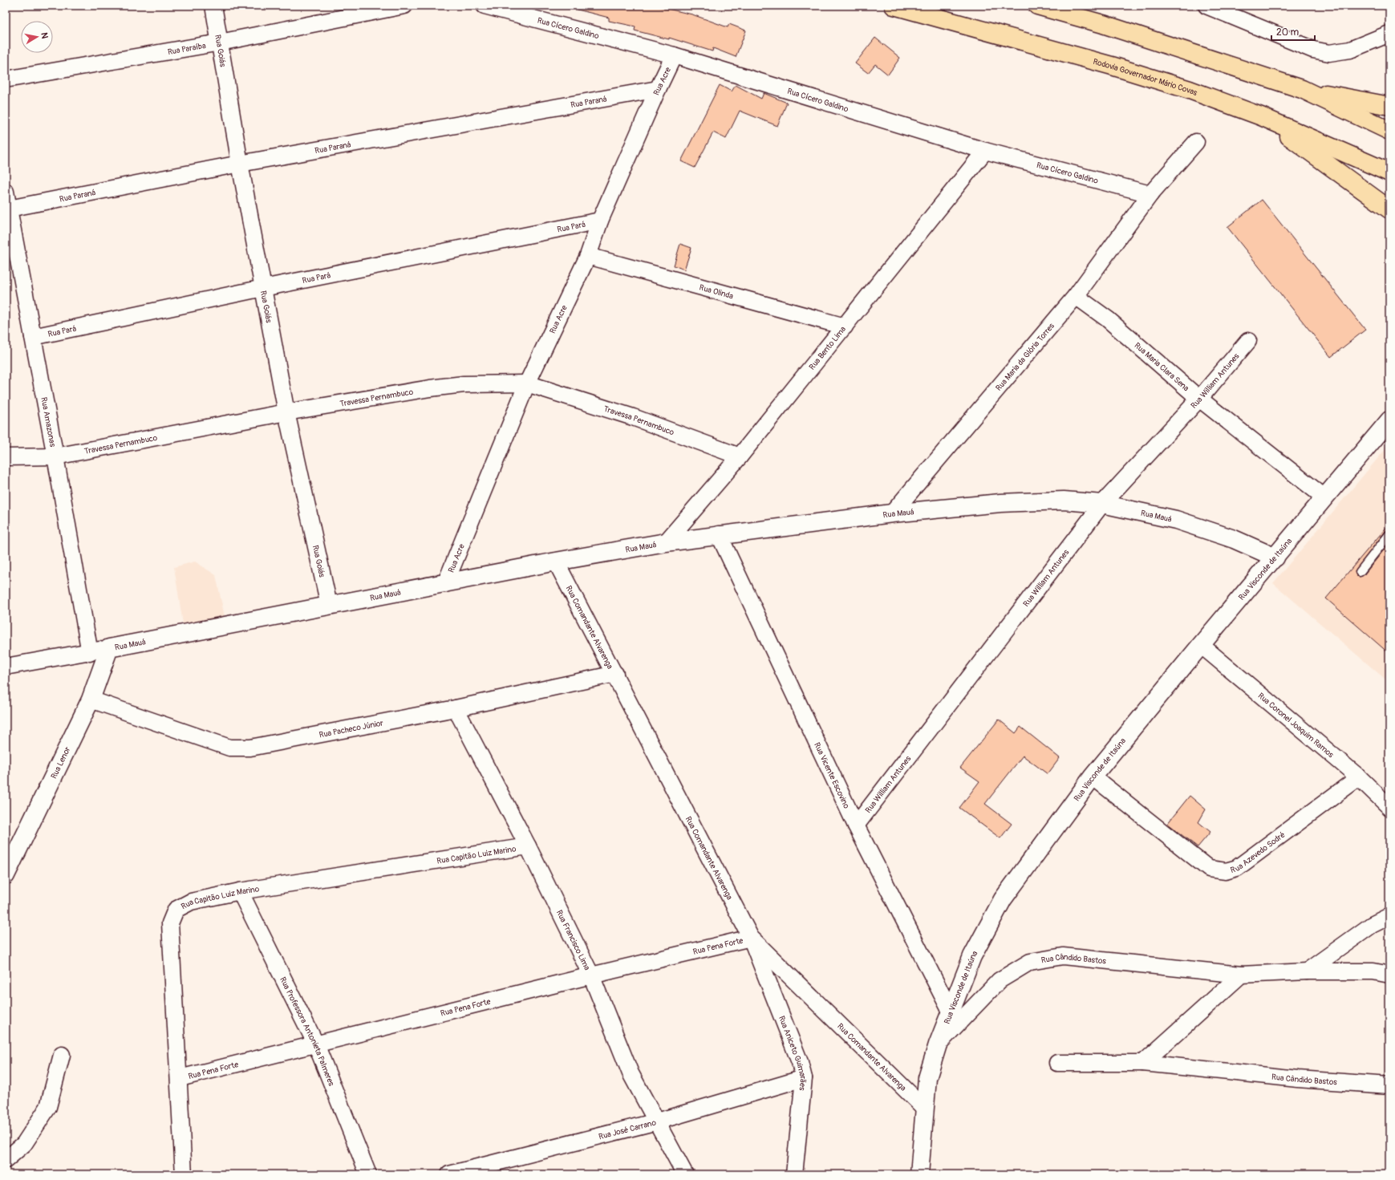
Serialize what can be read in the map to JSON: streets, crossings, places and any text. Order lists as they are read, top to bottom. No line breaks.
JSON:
{"streets":{"highway":["Rodovia Governador Mário Covas"],"street":["Rua Cícero Galdino","Rua Paraíba","Rua Goiás","Rua Acre","Rua Paraná","Rua Pará","Rua Olinda","Rua Bento Lima","Rua Maria da Glória Torres","Rua Maria Clara Sena","Rua William Antunes","Travessa Pernambuco","Rua Amazonas","Rua Mauá","Rua Visconde de Itaúna","Rua Comandante Alvarenga","Rua Coronel Joaquim Ramos","Rua Pacheco Júnior","Rua Lenor","Rua Vicente Escovino","Rua Azevedo Sodré","Rua Capitão Luiz Marino","Rua Francisco Lima","Rua Pena Forte","Rua Cândido Bastos","Rua Professora Antonieta Palmeres","Rua Aniceto Guimarães","Rua José Carrano"]},"crossings":[["Rua Cícero Galdino","Rua Acre"],["Rua Cícero Galdino","Rua Bento Lima"],["Rua Cícero Galdino","Rua Maria da Glória Torres"],["Rua Paraíba","Rua Goiás"],["Rua Goiás","Rua Paraná"],["Rua Goiás","Rua Pará"],["Rua Goiás","Travessa Pernambuco"],["Rua Goiás","Rua Mauá"],["Rua Acre","Rua Paraná"],["Rua Acre","Rua Pará"],["Rua Acre","Rua Olinda"],["Rua Acre","Travessa Pernambuco"],["Rua Acre","Rua Mauá"],["Rua Paraná","Rua Amazonas"],["Rua Pará","Rua Amazonas"],["Rua Olinda","Rua Bento Lima"],["Rua Bento Lima","Travessa Pernambuco"],["Rua Bento Lima","Rua Mauá"],["Rua Maria da Glória Torres","Rua Maria Clara Sena"],["Rua Maria da Glória Torres","Rua Mauá"],["Rua Maria Clara Sena","Rua William Antunes"],["Rua Maria Clara Sena","Rua Visconde de Itaúna"],["Rua William Antunes","Rua Mauá"],["Rua William Antunes","Rua Vicente Escovino"],["Travessa Pernambuco","Rua Amazonas"],["Rua Amazonas","Rua Mauá"],["Rua Mauá","Rua Visconde de Itaúna"],["Rua Mauá","Rua Comandante Alvarenga"],["Rua Mauá","Rua Lenor"],["Rua Mauá","Rua Vicente Escovino"],["Rua Visconde de Itaúna","Rua Comandante Alvarenga"],["Rua Visconde de Itaúna","Rua Coronel Joaquim Ramos"],["Rua Visconde de Itaúna","Rua Vicente Escovino"],["Rua Visconde de Itaúna","Rua Azevedo Sodré"],["Rua Visconde de Itaúna","Rua Cândido Bastos"],["Rua Comandante Alvarenga","Rua Pacheco Júnior"],["Rua Comandante Alvarenga","Rua Pena Forte"],["Rua Comandante Alvarenga","Rua Aniceto Guimarães"],["Rua Coronel Joaquim Ramos","Rua Azevedo Sodré"],["Rua Pacheco Júnior","Rua Lenor"],["Rua Pacheco Júnior","Rua Francisco Lima"],["Rua Capitão Luiz Marino","Rua Francisco Lima"],["Rua Capitão Luiz Marino","Rua Pena Forte"],["Rua Capitão Luiz Marino","Rua Professora Antonieta Palmeres"],["Rua Francisco Lima","Rua Pena Forte"],["Rua Francisco Lima","Rua José Carrano"],["Rua Pena Forte","Rua Professora Antonieta Palmeres"],["Rua Pena Forte","Rua Aniceto Guimarães"],["Rua Aniceto Guimarães","Rua José Carrano"]],"scale_bar":"20 m","north":"right"}
